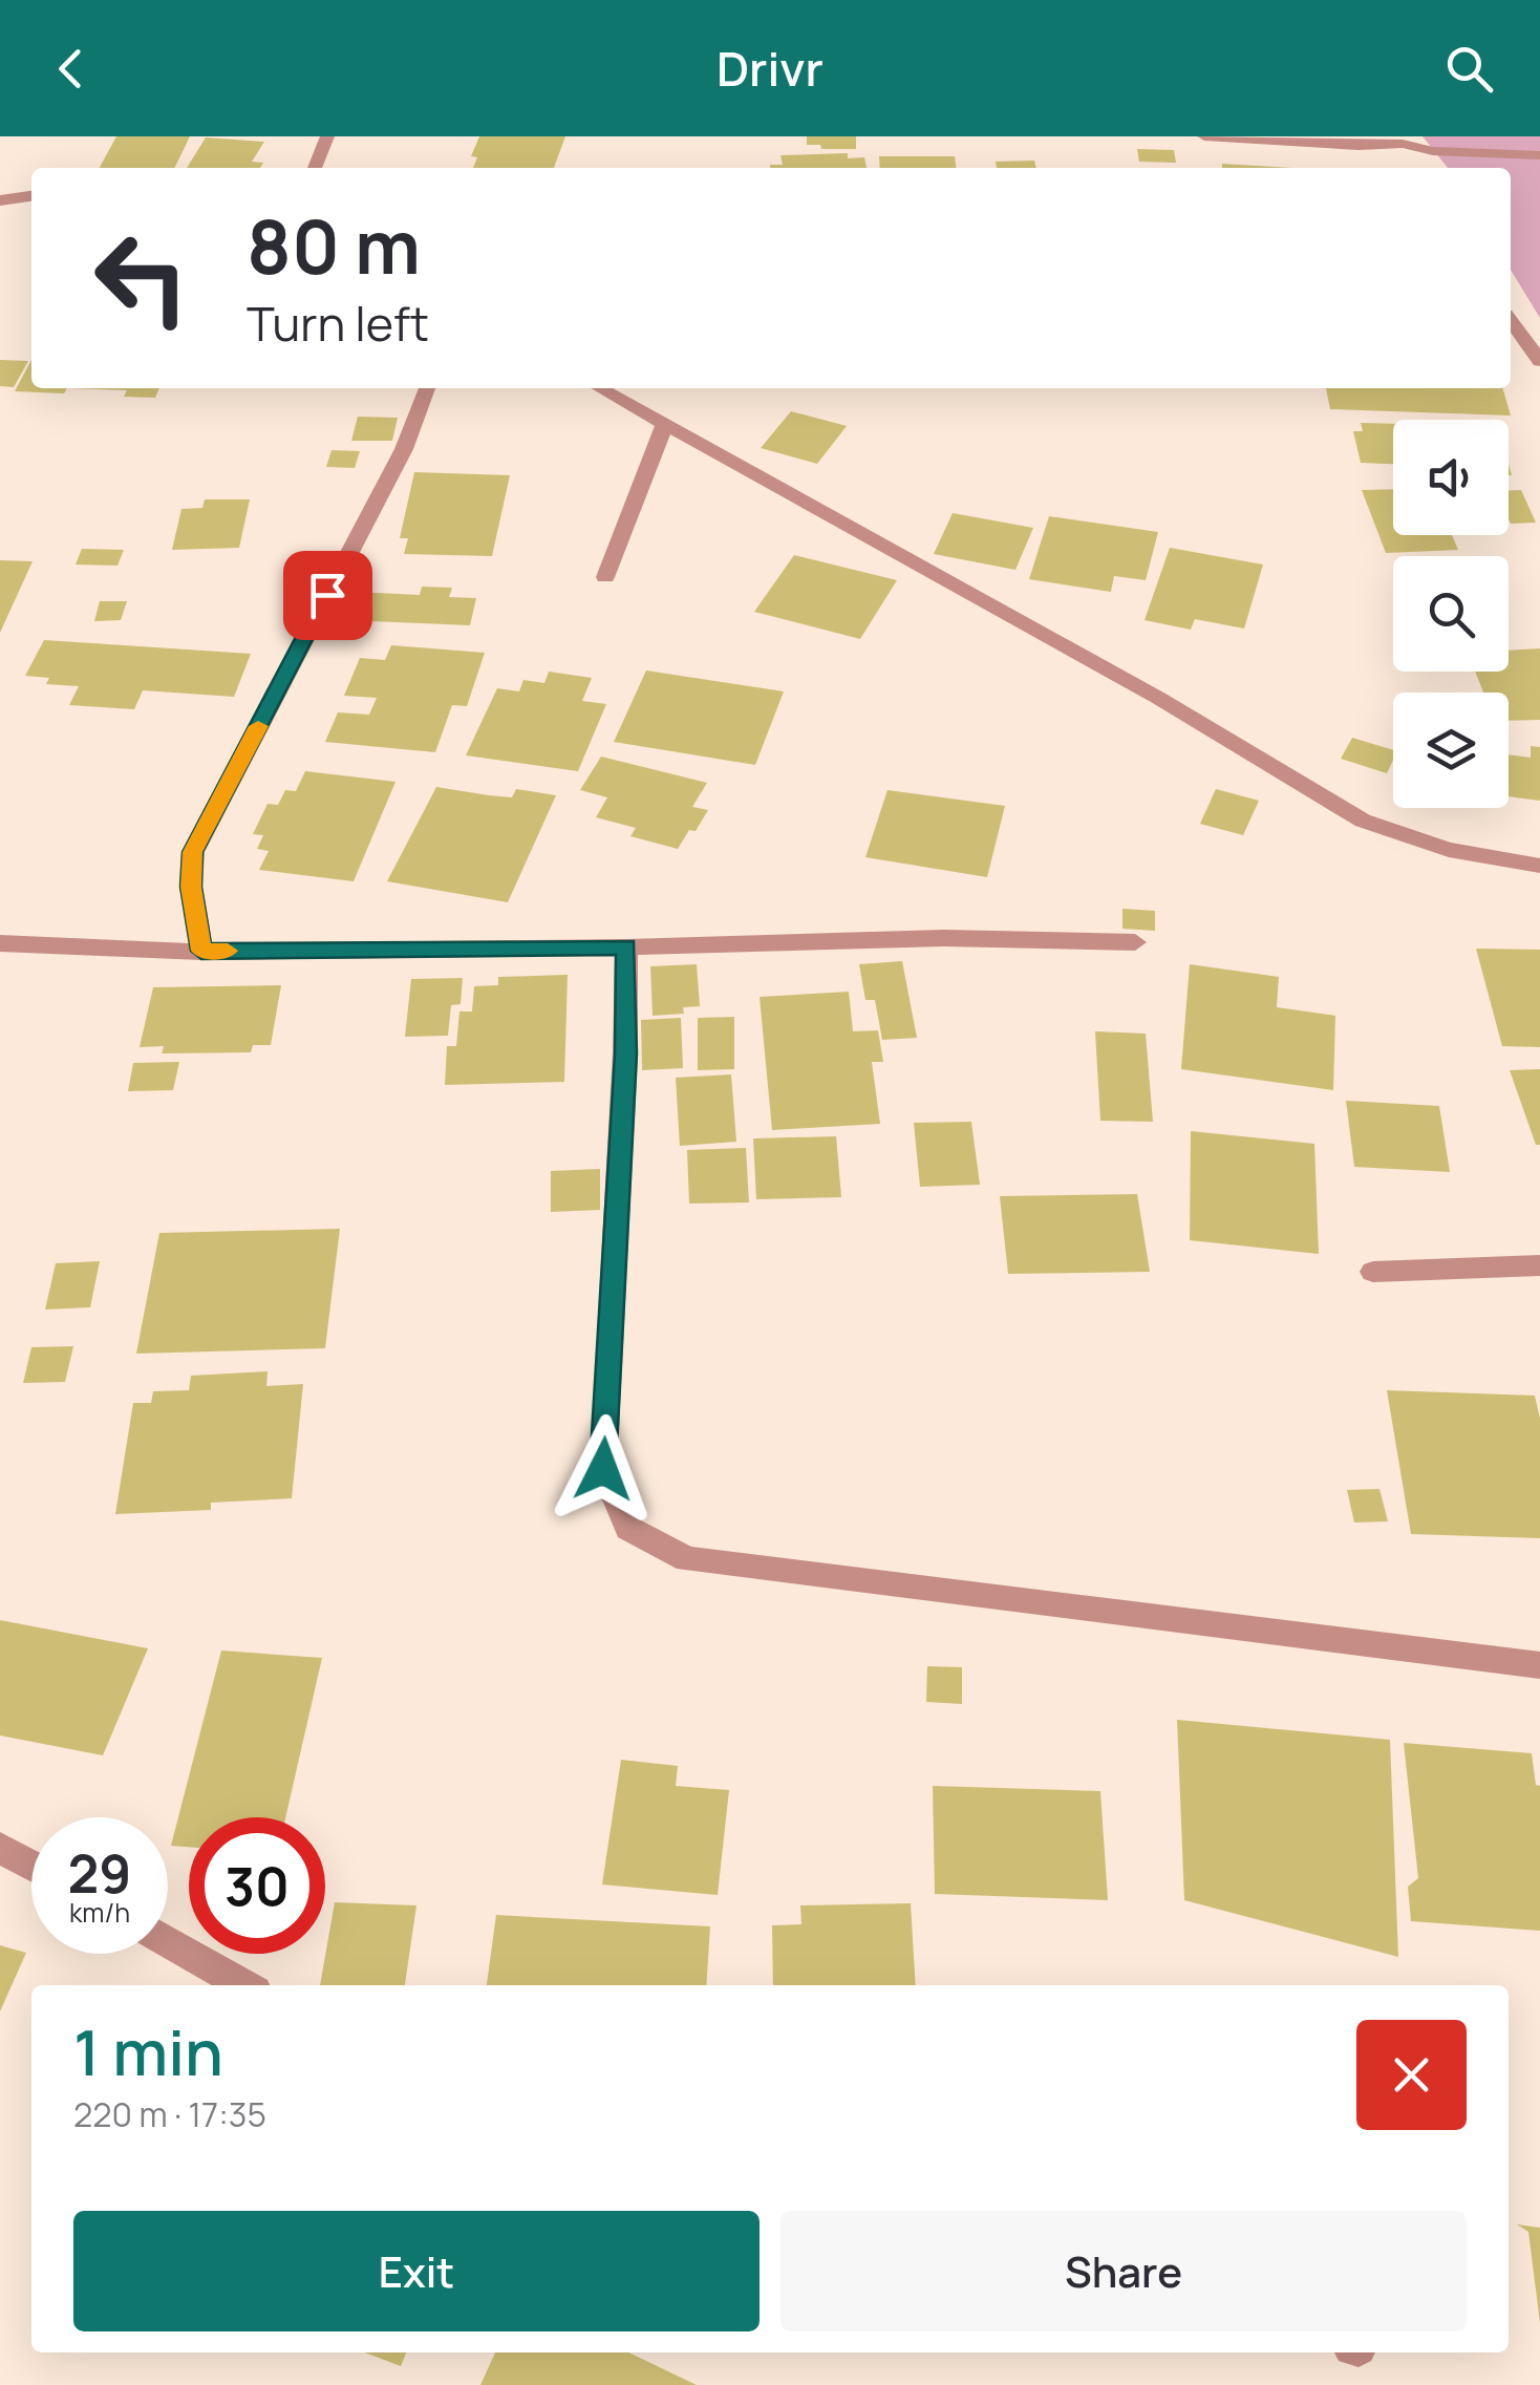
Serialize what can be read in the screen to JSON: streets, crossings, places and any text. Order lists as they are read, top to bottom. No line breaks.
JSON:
{"page":{"header":"Drivr","turn":["80 m","Turn left"],"speed":"29 km/h","limit":"30","heading":["1 min","220 m · 17:35"],"buttons":["Exit","Share"]}}
